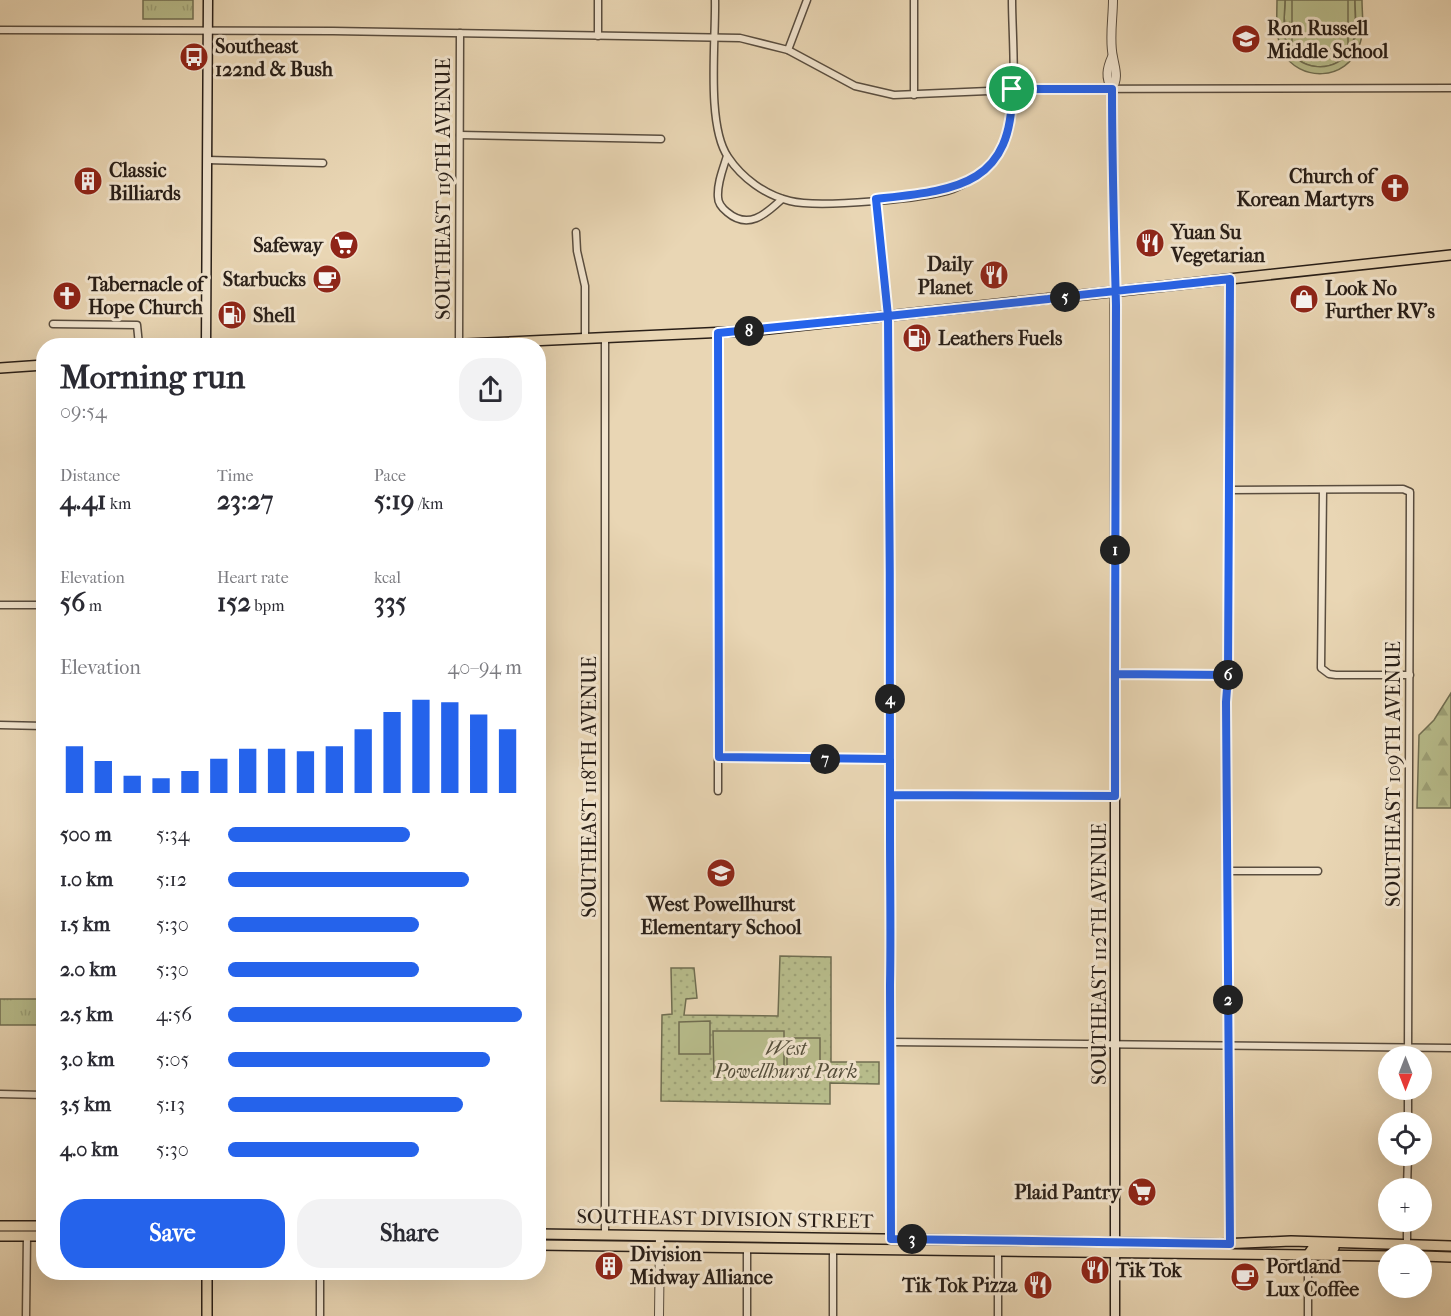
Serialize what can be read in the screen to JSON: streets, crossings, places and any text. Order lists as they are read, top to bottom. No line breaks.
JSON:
{"streets":{"main road":["SOUTHEAST 112TH AVENUE","SOUTHEAST DIVISION STREET"],"street":["SOUTHEAST 119TH AVENUE","SOUTHEAST 109TH AVENUE","SOUTHEAST 118TH AVENUE"]},"crossings":[["SOUTHEAST 118TH AVENUE","SOUTHEAST DIVISION STREET"],["SOUTHEAST 112TH AVENUE","SOUTHEAST DIVISION STREET"]],"parks":["West Powellhurst Park"],"places":{"school or university":["Ron Russell Middle School","West Powellhurst Elementary School"],"bus stop":["Southeast 122nd & Bush"],"building":["Classic Billiards","Division Midway Alliance"],"church":["Church of Korean Martyrs","Tabernacle of Hope Church"],"restaurant":["Yuan Su Vegetarian","Daily Planet","Tik Tok","Tik Tok Pizza"],"supermarket":["Safeway","Plaid Pantry"],"cafe":["Starbucks","Portland Lux Coffee"],"shop":["Look No Further RV's"],"fuel station":["Shell","Leathers Fuels"]},"north":"bottom","page":{"pins":["5","8","1","6","4","7","2","3"],"heading":["Morning run","09:54"],"stats":[["Distance","4.41 km"],["Time","23:27"],["Pace","5:19 /km"],["Elevation","56 m"],["Heart rate","152 bpm"],["kcal","335"]],"chart":["Elevation","40–94 m"],"list":[{"name":"500 m","note":"5:34"},{"name":"1.0 km","note":"5:12"},{"name":"1.5 km","note":"5:30"},{"name":"2.0 km","note":"5:30"},{"name":"2.5 km","note":"4:56"},{"name":"3.0 km","note":"5:05"},{"name":"3.5 km","note":"5:13"},{"name":"4.0 km","note":"5:30"}],"map_buttons":["+","−"],"buttons":["Save","Share"]}}
